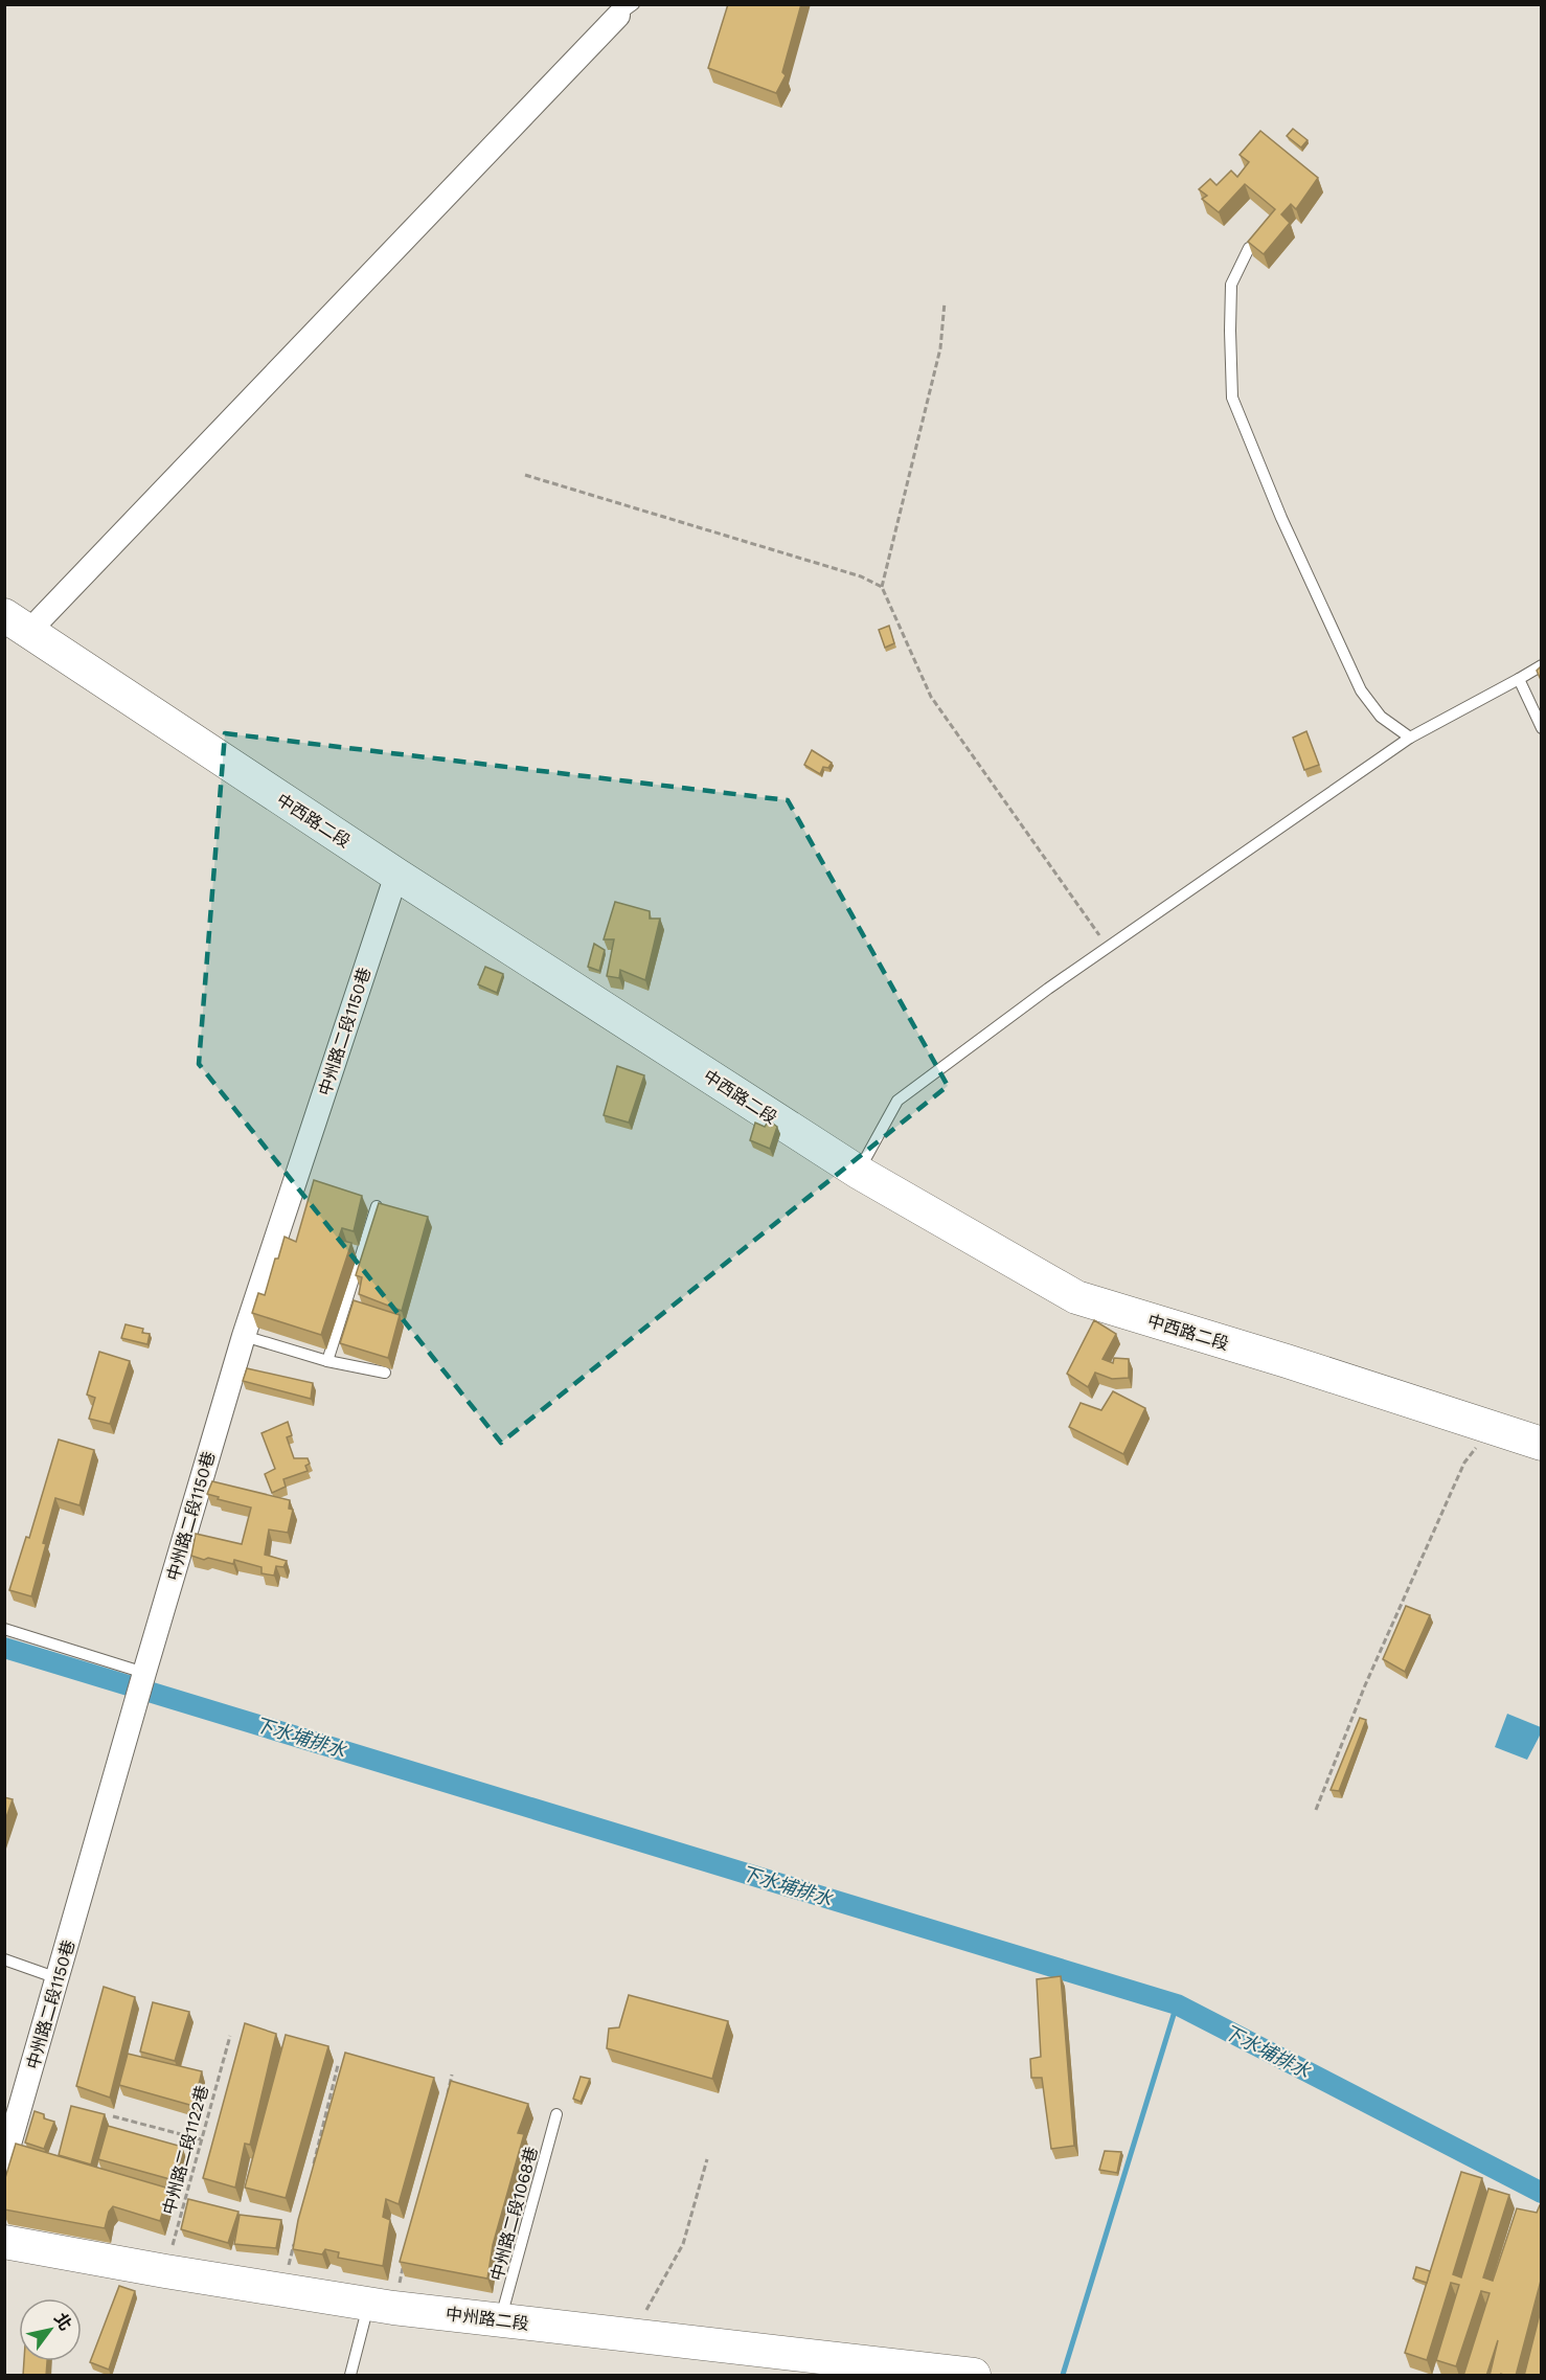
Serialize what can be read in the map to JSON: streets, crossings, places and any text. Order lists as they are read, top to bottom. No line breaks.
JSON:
{"streets":{"street":["中西路二段","中州路二段1150巷","中州路二段"],"lane":["中州路二段1068巷"],"path":["中州路二段1122巷"]},"crossings":[["中西路二段","中州路二段1150巷"],["中州路二段1122巷","中州路二段"],["中州路二段1068巷","中州路二段"]],"water":["下水埔排水"],"north":"top right"}
